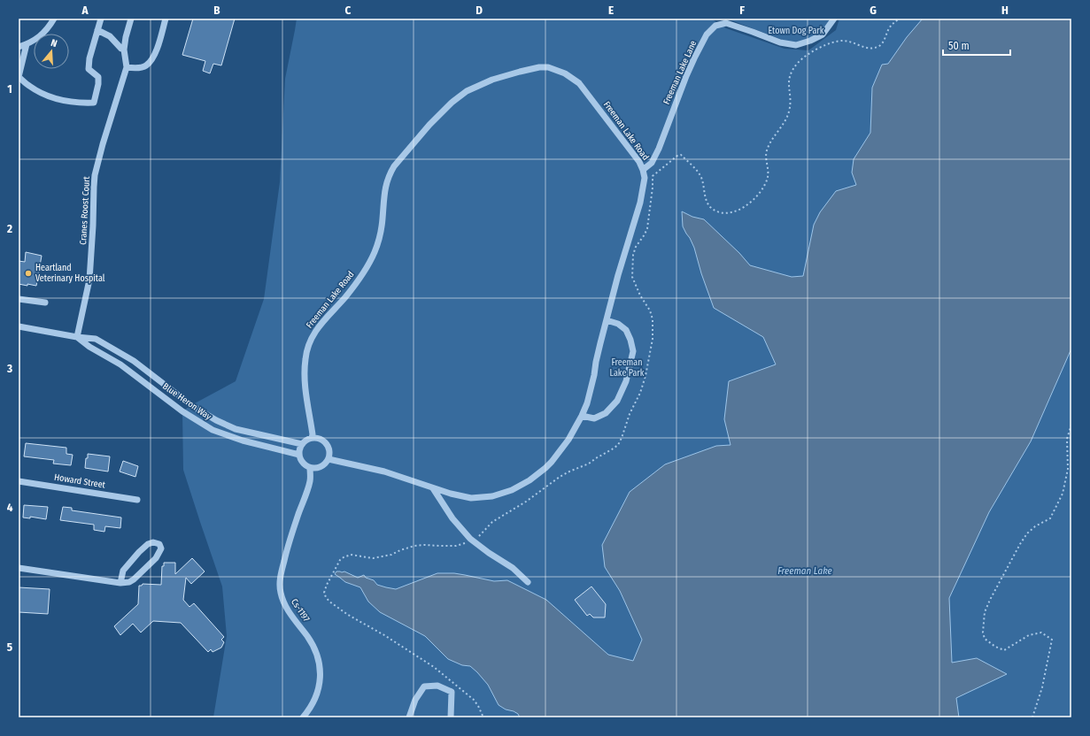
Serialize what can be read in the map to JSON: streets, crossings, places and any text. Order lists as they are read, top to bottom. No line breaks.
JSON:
{"streets":{"street":["Freeman Lake Lane","Freeman Lake Road","Cranes Roost Court","Blue Heron Way","Howard Street","Cs-1197"]},"crossings":[["Freeman Lake Lane","Freeman Lake Road"],["Freeman Lake Road","Blue Heron Way"],["Freeman Lake Road","Cs-1197"],["Cranes Roost Court","Blue Heron Way"],["Blue Heron Way","Cs-1197"]],"water":["Freeman Lake"],"parks":["Etown Dog Park","Freeman Lake Park"],"places":["Heartland Veterinary Hospital"],"scale_bar":"50 m","north":"top","grid":{"columns":["A","B","C","D","E","F","G","H"],"rows":["1","2","3","4","5"]}}
